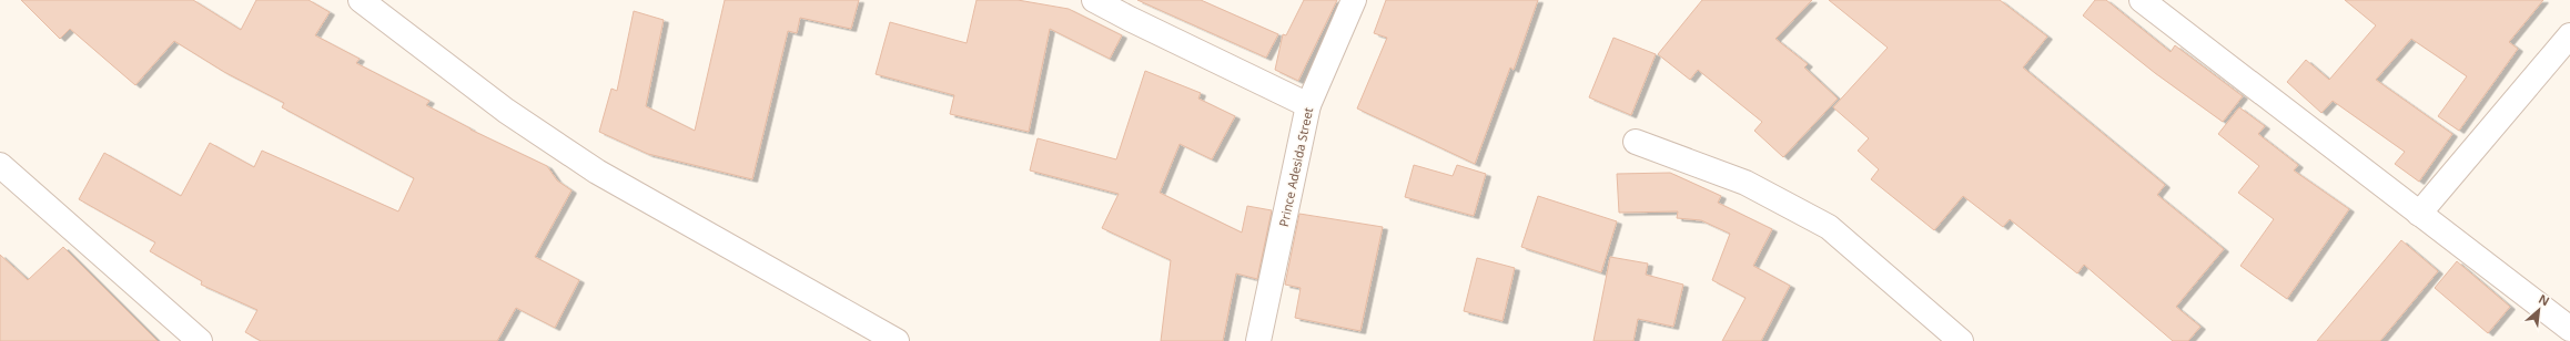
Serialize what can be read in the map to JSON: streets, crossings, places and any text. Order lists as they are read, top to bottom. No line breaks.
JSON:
{"streets":{"street":["Prince Adesida Street"]},"north":"top right"}
